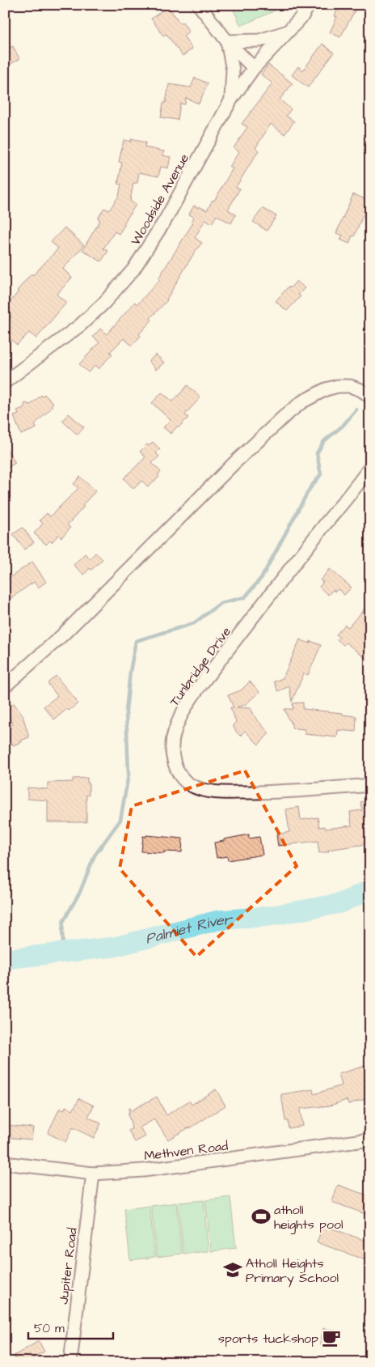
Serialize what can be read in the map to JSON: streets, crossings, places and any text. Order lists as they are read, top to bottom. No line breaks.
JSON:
{"streets":{"street":["Woodside Avenue","Tunbridge Drive","Methven Road","Jupiter Road"]},"crossings":[["Methven Road","Jupiter Road"]],"water":["Palmiet River"],"places":{"sports":["atholl heights pool"],"school or university":["Atholl Heights Primary School"],"cafe":["sports tuckshop"]},"scale_bar":"50 m"}
